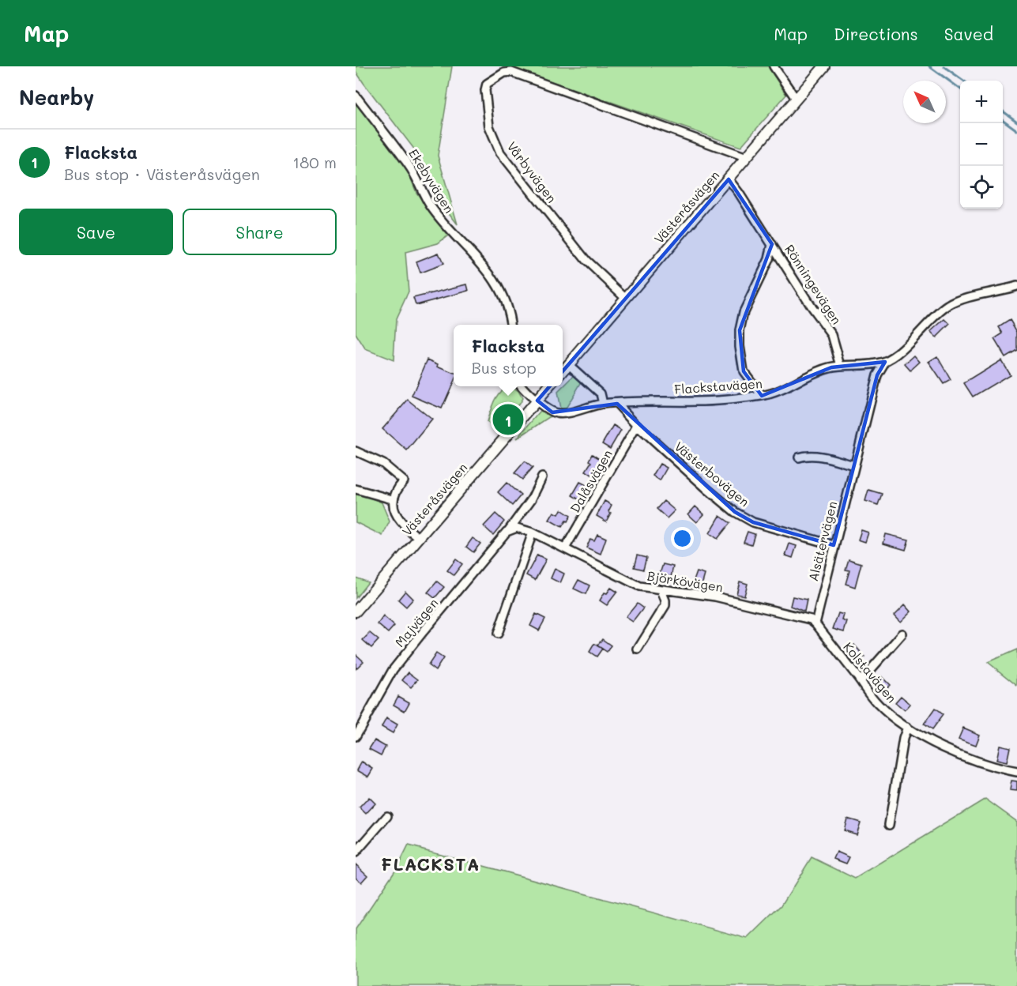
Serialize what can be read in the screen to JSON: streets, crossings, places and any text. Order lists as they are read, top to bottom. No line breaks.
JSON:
{"streets":{"street":["Vårbyvägen","Ekebyvägen","Västeråsvägen","Rönningevägen","Flackstavägen","Västerbovägen","Dalåsvägen","Alsätervägen","Björkövägen","Majvägen","Kolstavägen"]},"crossings":[["Vårbyvägen","Västeråsvägen"],["Västeråsvägen","Rönningevägen"],["Västeråsvägen","Flackstavägen"],["Rönningevägen","Flackstavägen"],["Flackstavägen","Västerbovägen"],["Flackstavägen","Alsätervägen"],["Västerbovägen","Dalåsvägen"],["Västerbovägen","Alsätervägen"],["Dalåsvägen","Björkövägen"],["Alsätervägen","Björkövägen"],["Alsätervägen","Kolstavägen"],["Björkövägen","Kolstavägen"]],"districts":["FLACKSTA"],"north":"top left","page":{"header":"Map","nav":["Map","Directions","Saved"],"heading":"Nearby","map_buttons":["+","−"],"list":[{"mark":"1","name":"Flacksta","note":"Bus stop · Västeråsvägen","value":"180 m"}],"buttons":["Save","Share"],"popup":["Flacksta","Bus stop"],"pins":"1"}}
